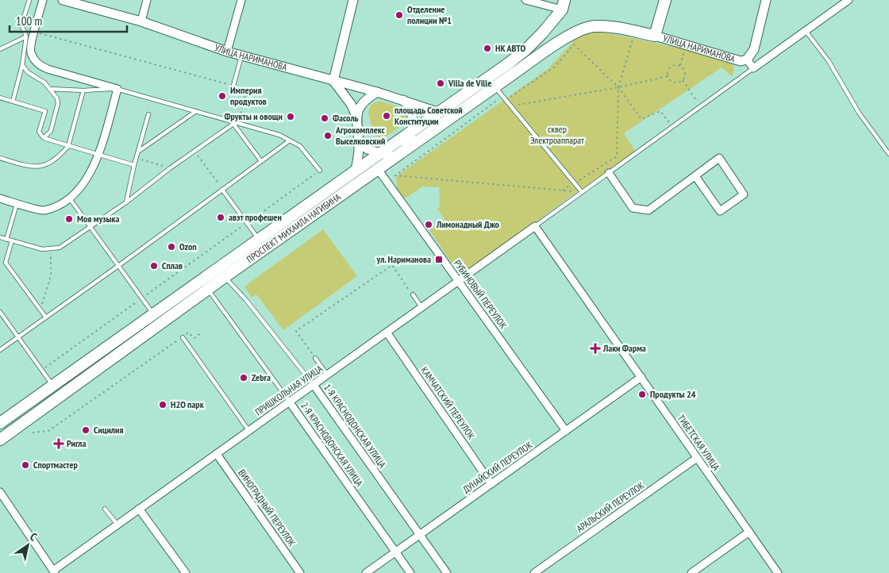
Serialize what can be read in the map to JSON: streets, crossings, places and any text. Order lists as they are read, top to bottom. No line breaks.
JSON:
{"streets":{"main road":["УЛИЦА НАРИМАНОВА","ПРОСПЕКТ МИХАИЛА НАГИБИНА"],"street":["РУБИНОВЫЙ ПЕРЕУЛОК","ПРИШКОЛЬНАЯ УЛИЦА","КАМЧАТСКИЙ ПЕРЕУЛОК","1-Я КРАСНОДОНСКАЯ УЛИЦА","ТИБЕТСКАЯ УЛИЦА","2-Я КРАСНОДОНСКАЯ УЛИЦА","ДУНАЙСКИЙ ПЕРЕУЛОК","АРАЛЬСКИЙ ПЕРЕУЛОК","ВИНОГРАДНЫЙ ПЕРЕУЛОК"]},"crossings":[["УЛИЦА НАРИМАНОВА","ПРОСПЕКТ МИХАИЛА НАГИБИНА"],["ПРОСПЕКТ МИХАИЛА НАГИБИНА","РУБИНОВЫЙ ПЕРЕУЛОК"],["ПРОСПЕКТ МИХАИЛА НАГИБИНА","1-Я КРАСНОДОНСКАЯ УЛИЦА"],["ПРОСПЕКТ МИХАИЛА НАГИБИНА","2-Я КРАСНОДОНСКАЯ УЛИЦА"],["РУБИНОВЫЙ ПЕРЕУЛОК","ПРИШКОЛЬНАЯ УЛИЦА"],["РУБИНОВЫЙ ПЕРЕУЛОК","ДУНАЙСКИЙ ПЕРЕУЛОК"],["ПРИШКОЛЬНАЯ УЛИЦА","КАМЧАТСКИЙ ПЕРЕУЛОК"],["ПРИШКОЛЬНАЯ УЛИЦА","1-Я КРАСНОДОНСКАЯ УЛИЦА"],["ПРИШКОЛЬНАЯ УЛИЦА","ТИБЕТСКАЯ УЛИЦА"],["ПРИШКОЛЬНАЯ УЛИЦА","2-Я КРАСНОДОНСКАЯ УЛИЦА"],["ПРИШКОЛЬНАЯ УЛИЦА","ВИНОГРАДНЫЙ ПЕРЕУЛОК"],["КАМЧАТСКИЙ ПЕРЕУЛОК","ДУНАЙСКИЙ ПЕРЕУЛОК"],["1-Я КРАСНОДОНСКАЯ УЛИЦА","ДУНАЙСКИЙ ПЕРЕУЛОК"],["ТИБЕТСКАЯ УЛИЦА","ДУНАЙСКИЙ ПЕРЕУЛОК"],["ТИБЕТСКАЯ УЛИЦА","АРАЛЬСКИЙ ПЕРЕУЛОК"],["2-Я КРАСНОДОНСКАЯ УЛИЦА","ДУНАЙСКИЙ ПЕРЕУЛОК"]],"parks":["cквер Электроаппарат"],"places":{"other":["Отделение полиции №1","НК АВТО","Villa de Ville","Империя продуктов","площадь Советской Конституции","Фрукты и овощи","Фасоль","Агрокомплекс Выселковский","авэт профешен","Моя музыка","Лимонадный Джо","Ozon","Сплав","Zebra","Продукты 24","H2O парк","Сицилия","Спортмастер"],"transit":["ул. Нариманова"],"health":["Лаки Фарма","Ригла"]},"scale_bar":"100 m","north":"top right"}
